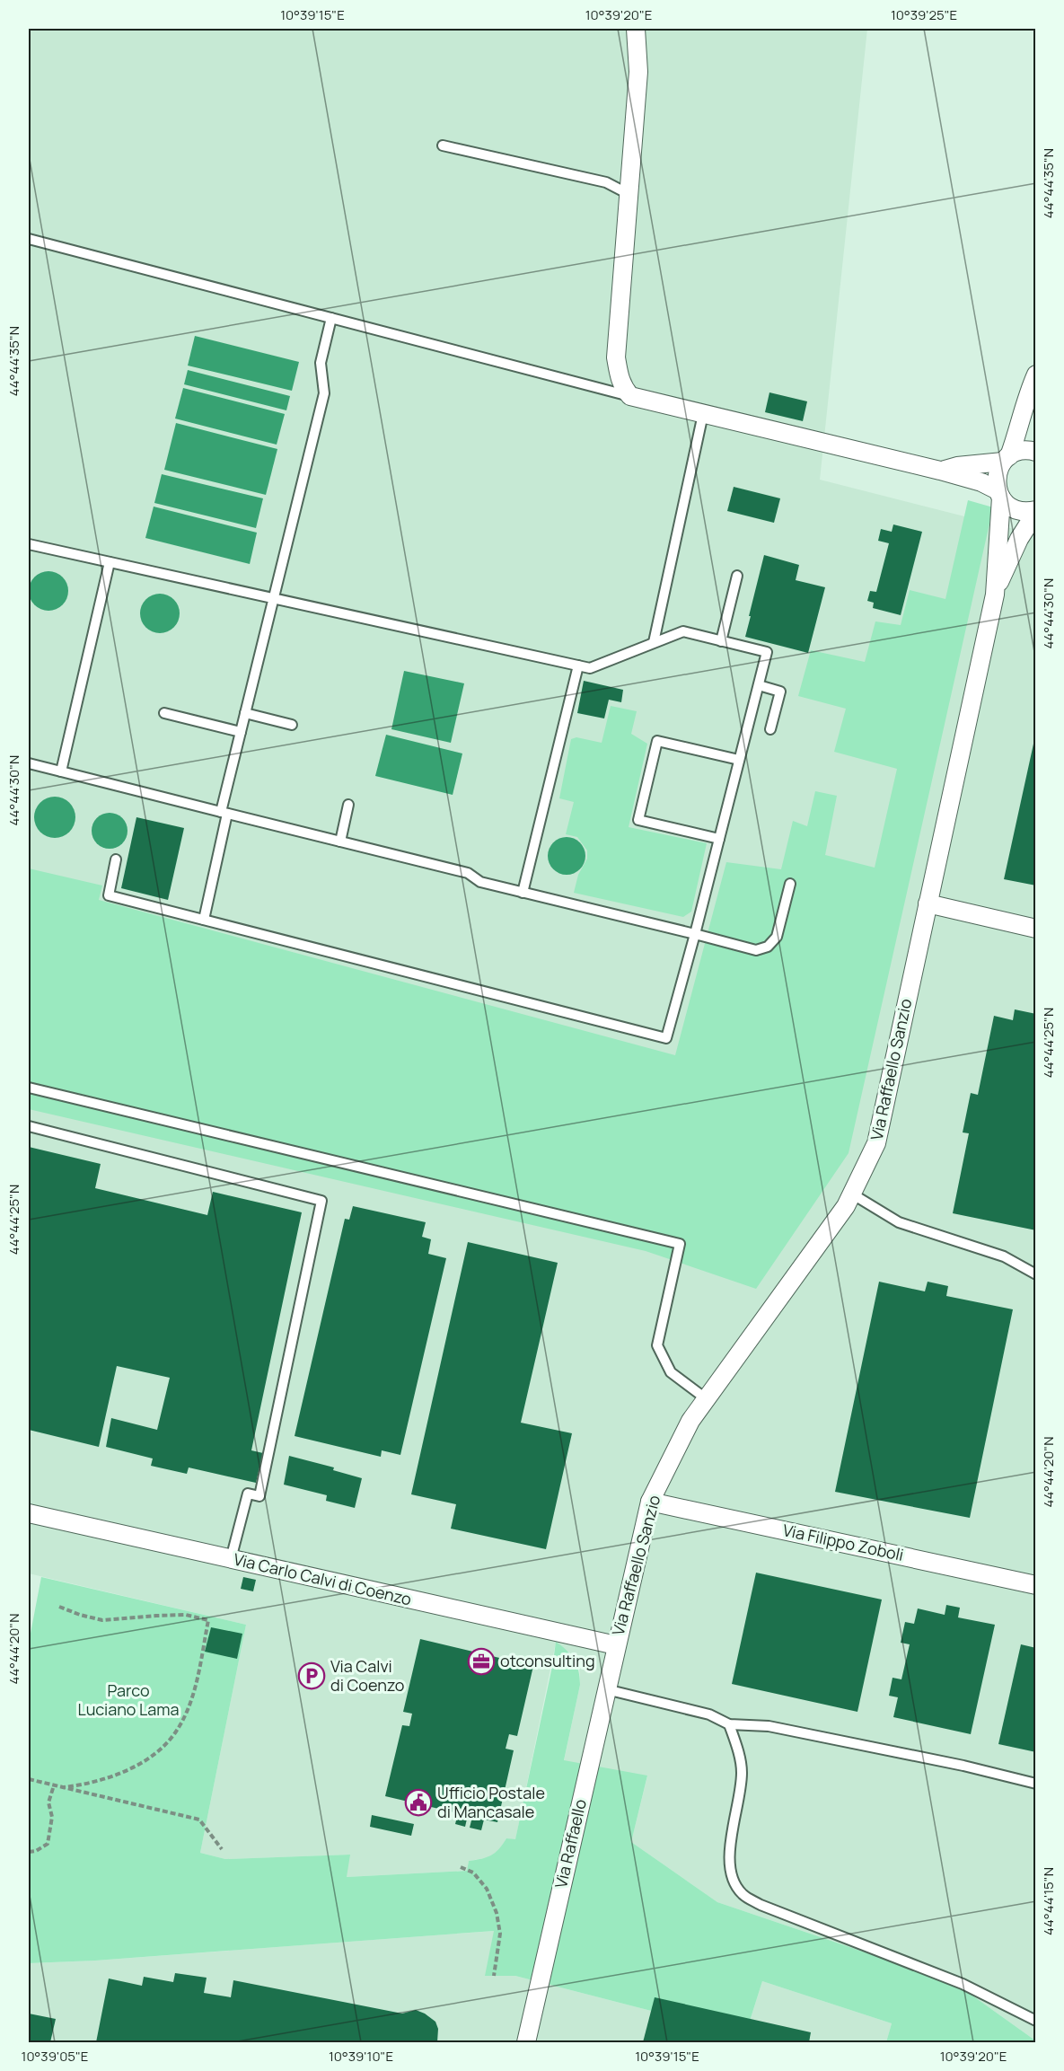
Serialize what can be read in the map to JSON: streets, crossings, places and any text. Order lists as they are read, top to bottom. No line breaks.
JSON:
{"streets":{"street":["Via Raffaello Sanzio","Via Filippo Zoboli","Via Carlo Calvi di Coenzo","Via Raffaello"]},"crossings":[["Via Raffaello Sanzio","Via Filippo Zoboli"],["Via Raffaello Sanzio","Via Carlo Calvi di Coenzo"],["Via Raffaello Sanzio","Via Raffaello"],["Via Carlo Calvi di Coenzo","Via Raffaello"]],"parks":["Parco Luciano Lama"],"places":{"office":["otconsulting"],"parking":["Via Calvi di Coenzo"],"public building":["Ufficio Postale di Mancasale"]},"coordinates":["10°39'15\"E","10°39'20\"E","10°39'25\"E","44°44'35\"N","44°44'30\"N","44°44'25\"N","44°44'20\"N","44°44'15\"N","10°39'05\"E","10°39'10\"E"]}
